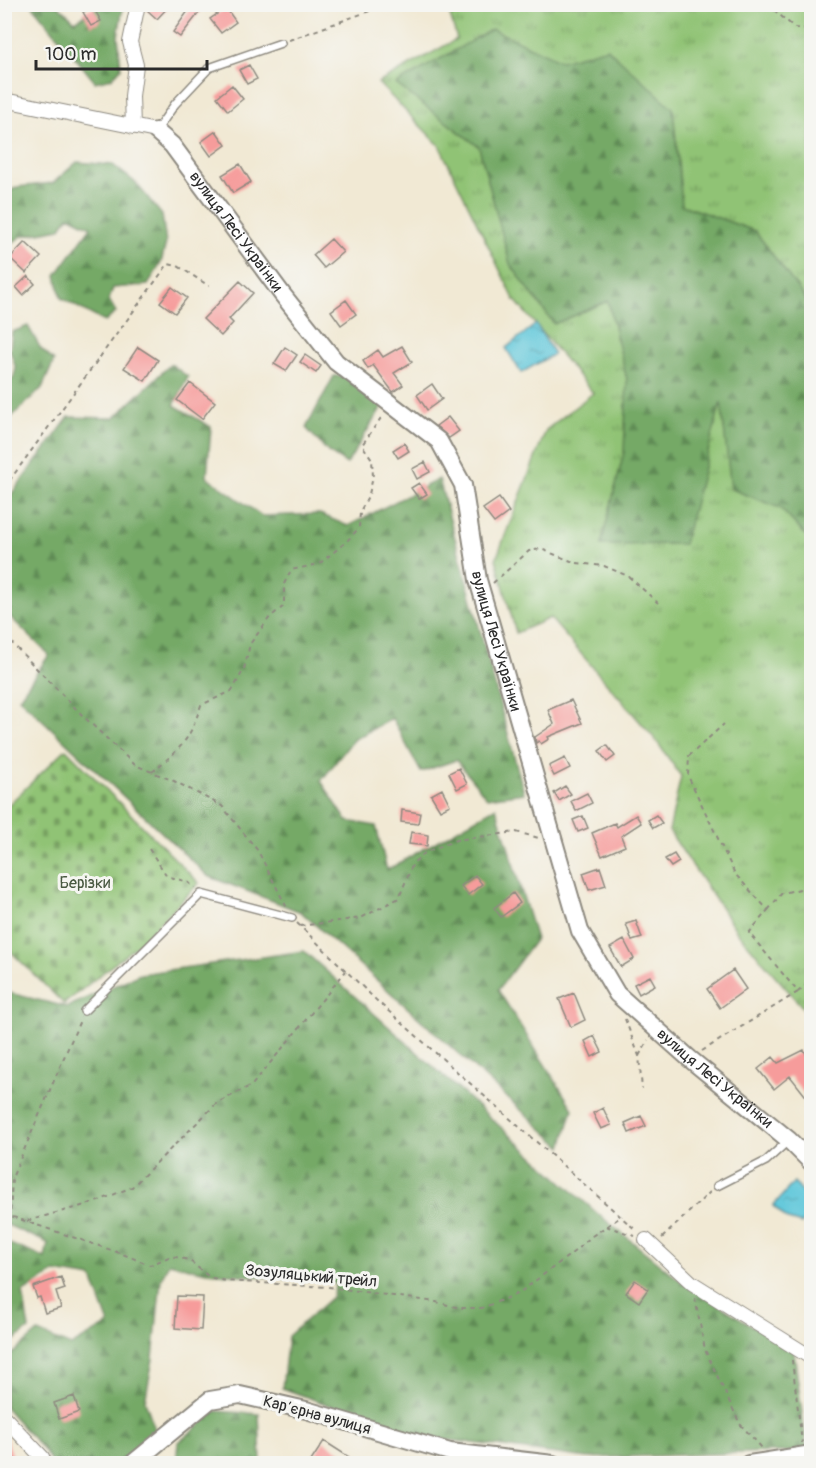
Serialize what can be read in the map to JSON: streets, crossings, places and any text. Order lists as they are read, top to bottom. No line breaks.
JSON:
{"streets":{"street":["вулиця Лесі Українки","Карʼєрна вулиця"],"path":["Зозуляцький трейл"]},"parks":["Берізки"],"scale_bar":"100 m"}
